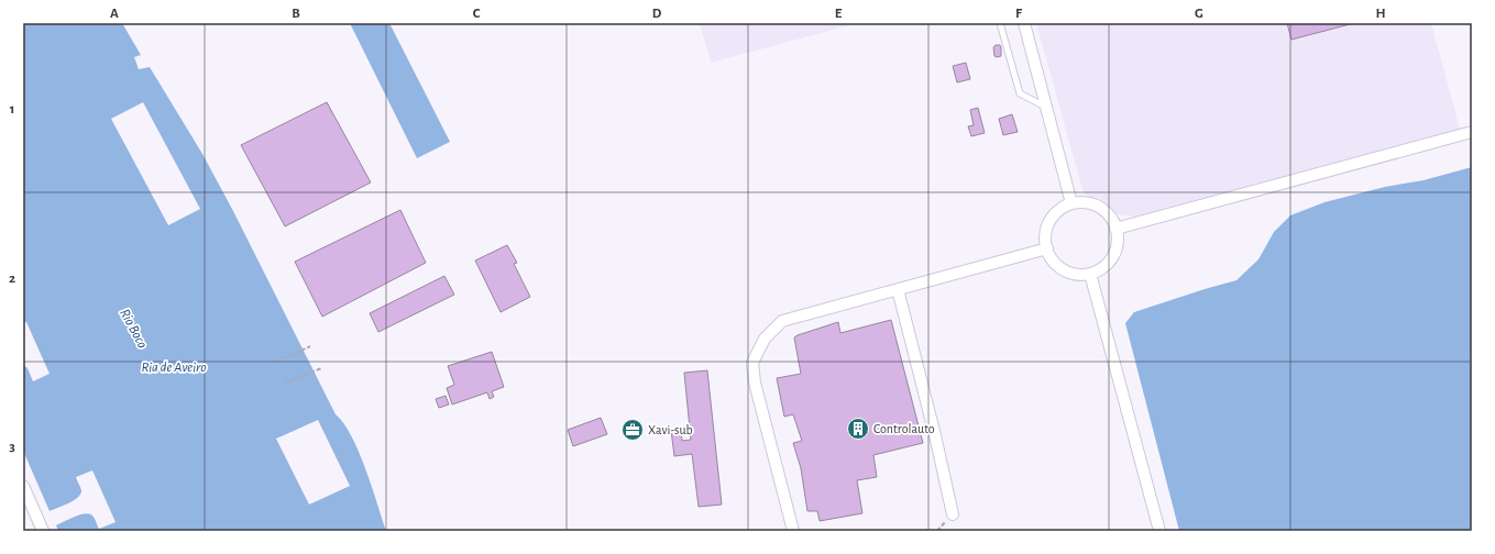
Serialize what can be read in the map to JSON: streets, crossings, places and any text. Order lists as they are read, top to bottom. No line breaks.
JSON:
{"water":["Rio Boco","Ria de Aveiro"],"places":{"building":["Controlauto"],"office":["Xavi-sub"]},"grid":{"columns":["A","B","C","D","E","F","G","H"],"rows":["1","2","3"]}}
